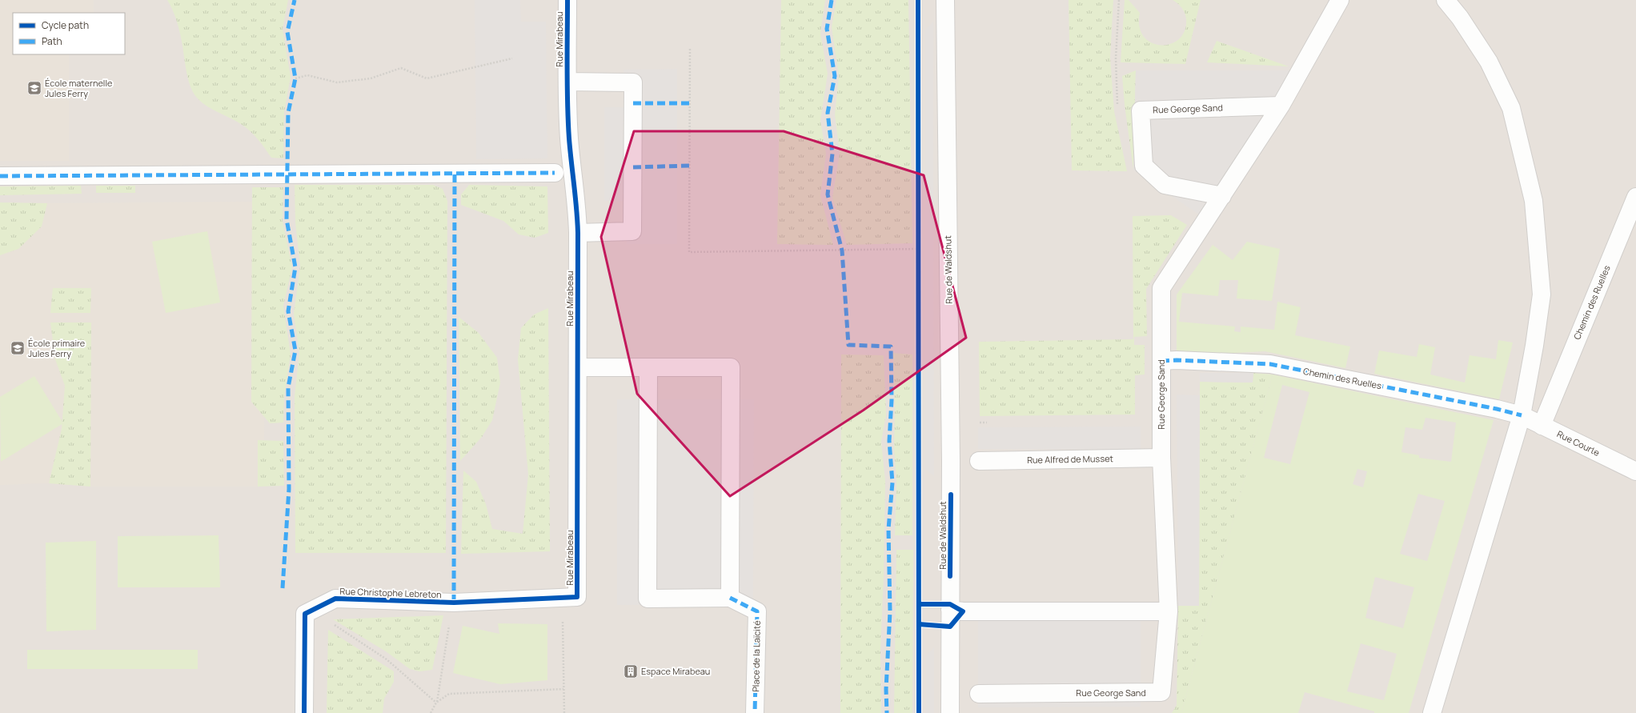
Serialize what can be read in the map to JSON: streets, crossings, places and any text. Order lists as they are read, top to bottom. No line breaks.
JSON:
{"streets":{"street":["Rue Mirabeau","Rue George Sand","Rue de Waldshut","Chemin des Ruelles","Rue Courte","Rue Alfred de Musset","Rue Christophe Lebreton","Place de la Laïcité"]},"crossings":[["Rue Mirabeau","Rue Christophe Lebreton"],["Rue George Sand","Chemin des Ruelles"],["Rue George Sand","Rue Alfred de Musset"],["Chemin des Ruelles","Rue Courte"]],"places":{"school or university":["École maternelle Jules Ferry","École primaire Jules Ferry"],"building":["Espace Mirabeau"]},"legend":["Cycle path","Path"]}
